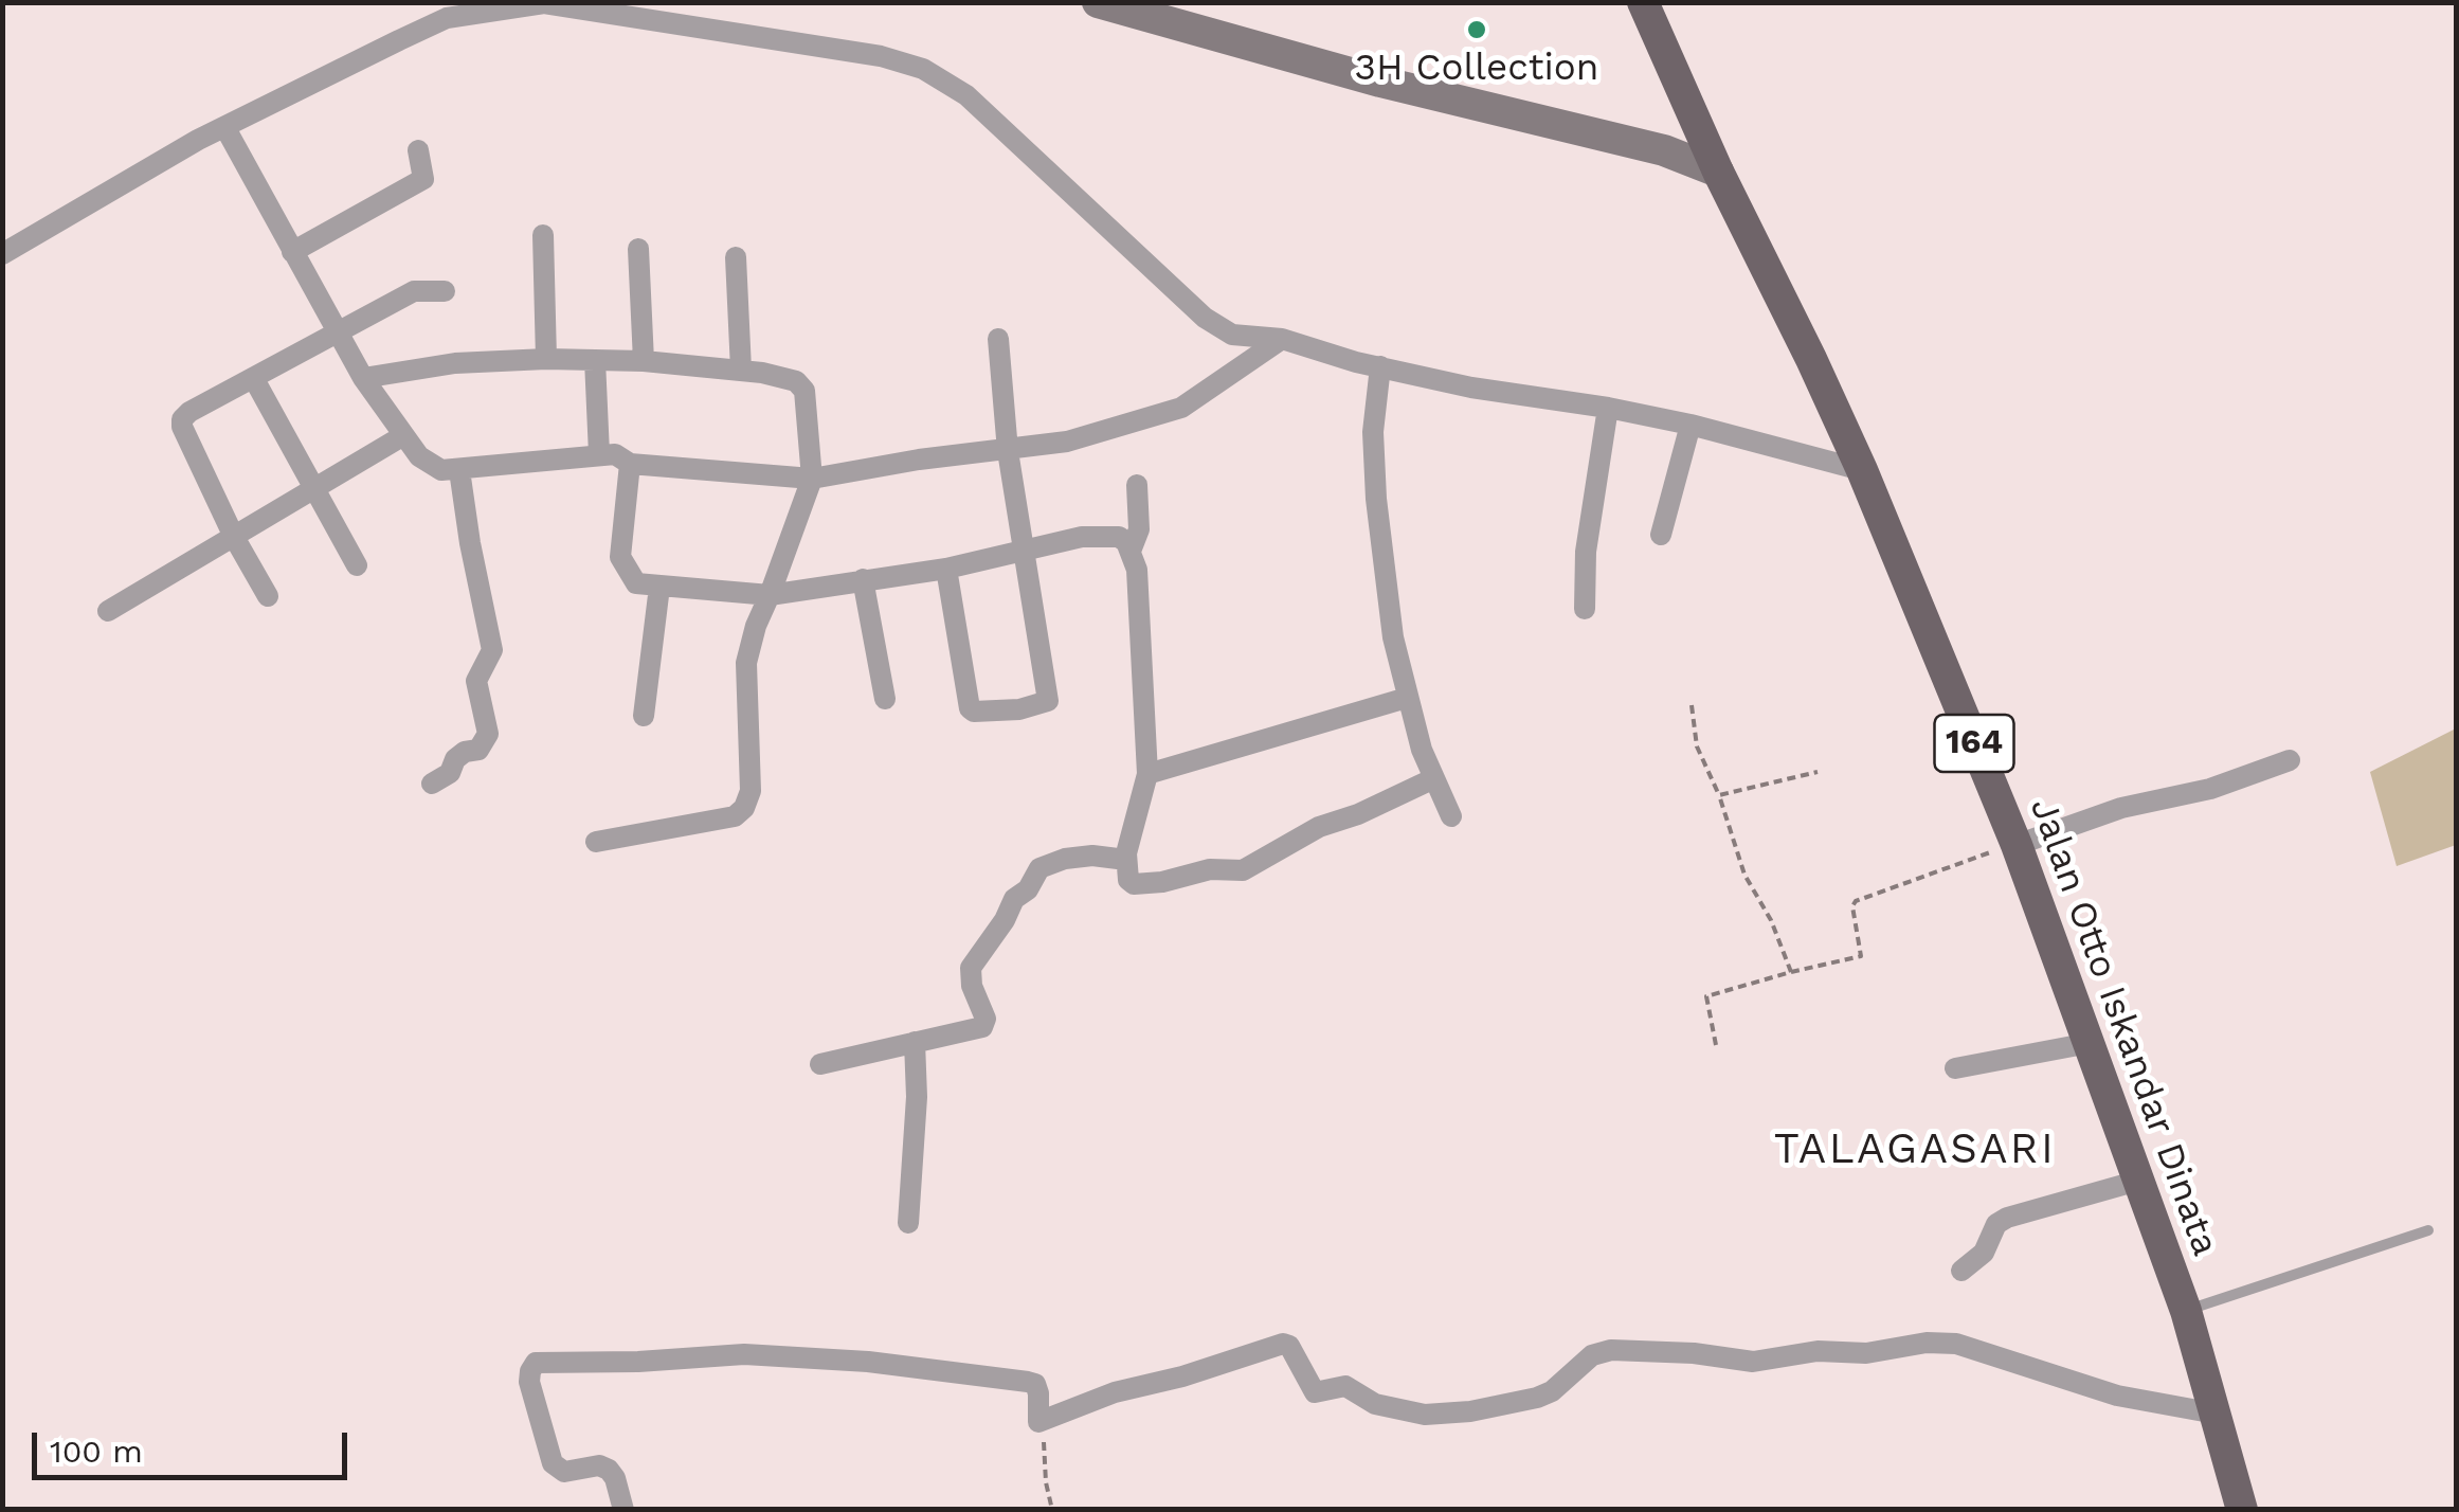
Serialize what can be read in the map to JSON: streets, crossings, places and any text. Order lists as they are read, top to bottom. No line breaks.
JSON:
{"streets":{"main road":["164","Jalan Otto Iskandar Dinata"]},"districts":["TALAGASARI"],"places":["3H Collection"],"scale_bar":"100 m"}
